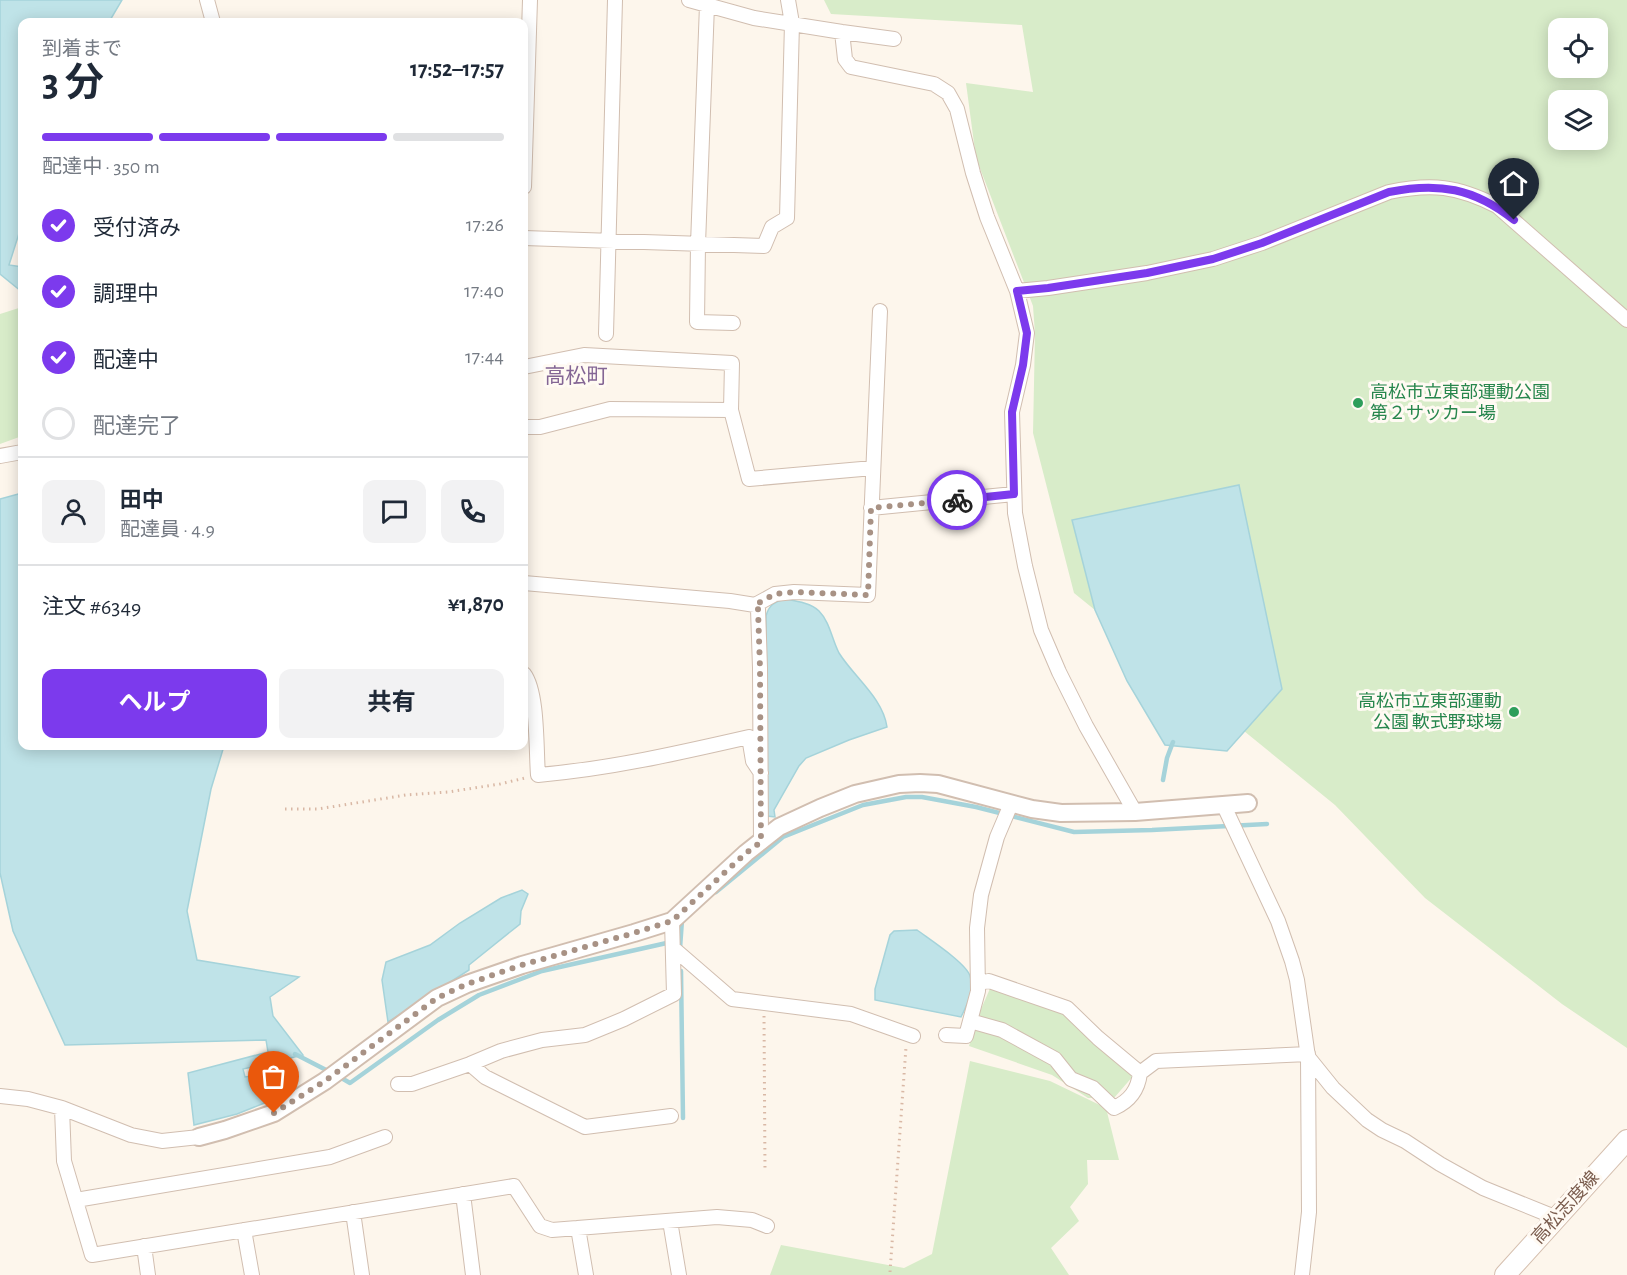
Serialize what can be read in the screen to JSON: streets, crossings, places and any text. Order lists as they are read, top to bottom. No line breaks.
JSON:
{"streets":{"main road":["高松志度線"]},"districts":["高松町"],"places":["高松市立東部運動公園 第２サッカー場","高松市立東部運動 公園 軟式野球場"],"page":{"heading":["3 分","到着まで","17:52–17:57"],"panel":["田中","配達員 · 4.9","注文 #6349","¥1,870"],"bar":"配達中 · 350 m","list":[["受付済み","17:26"],["調理中","17:40"],["配達中","17:44"],"配達完了"],"buttons":["ヘルプ","共有"]}}
